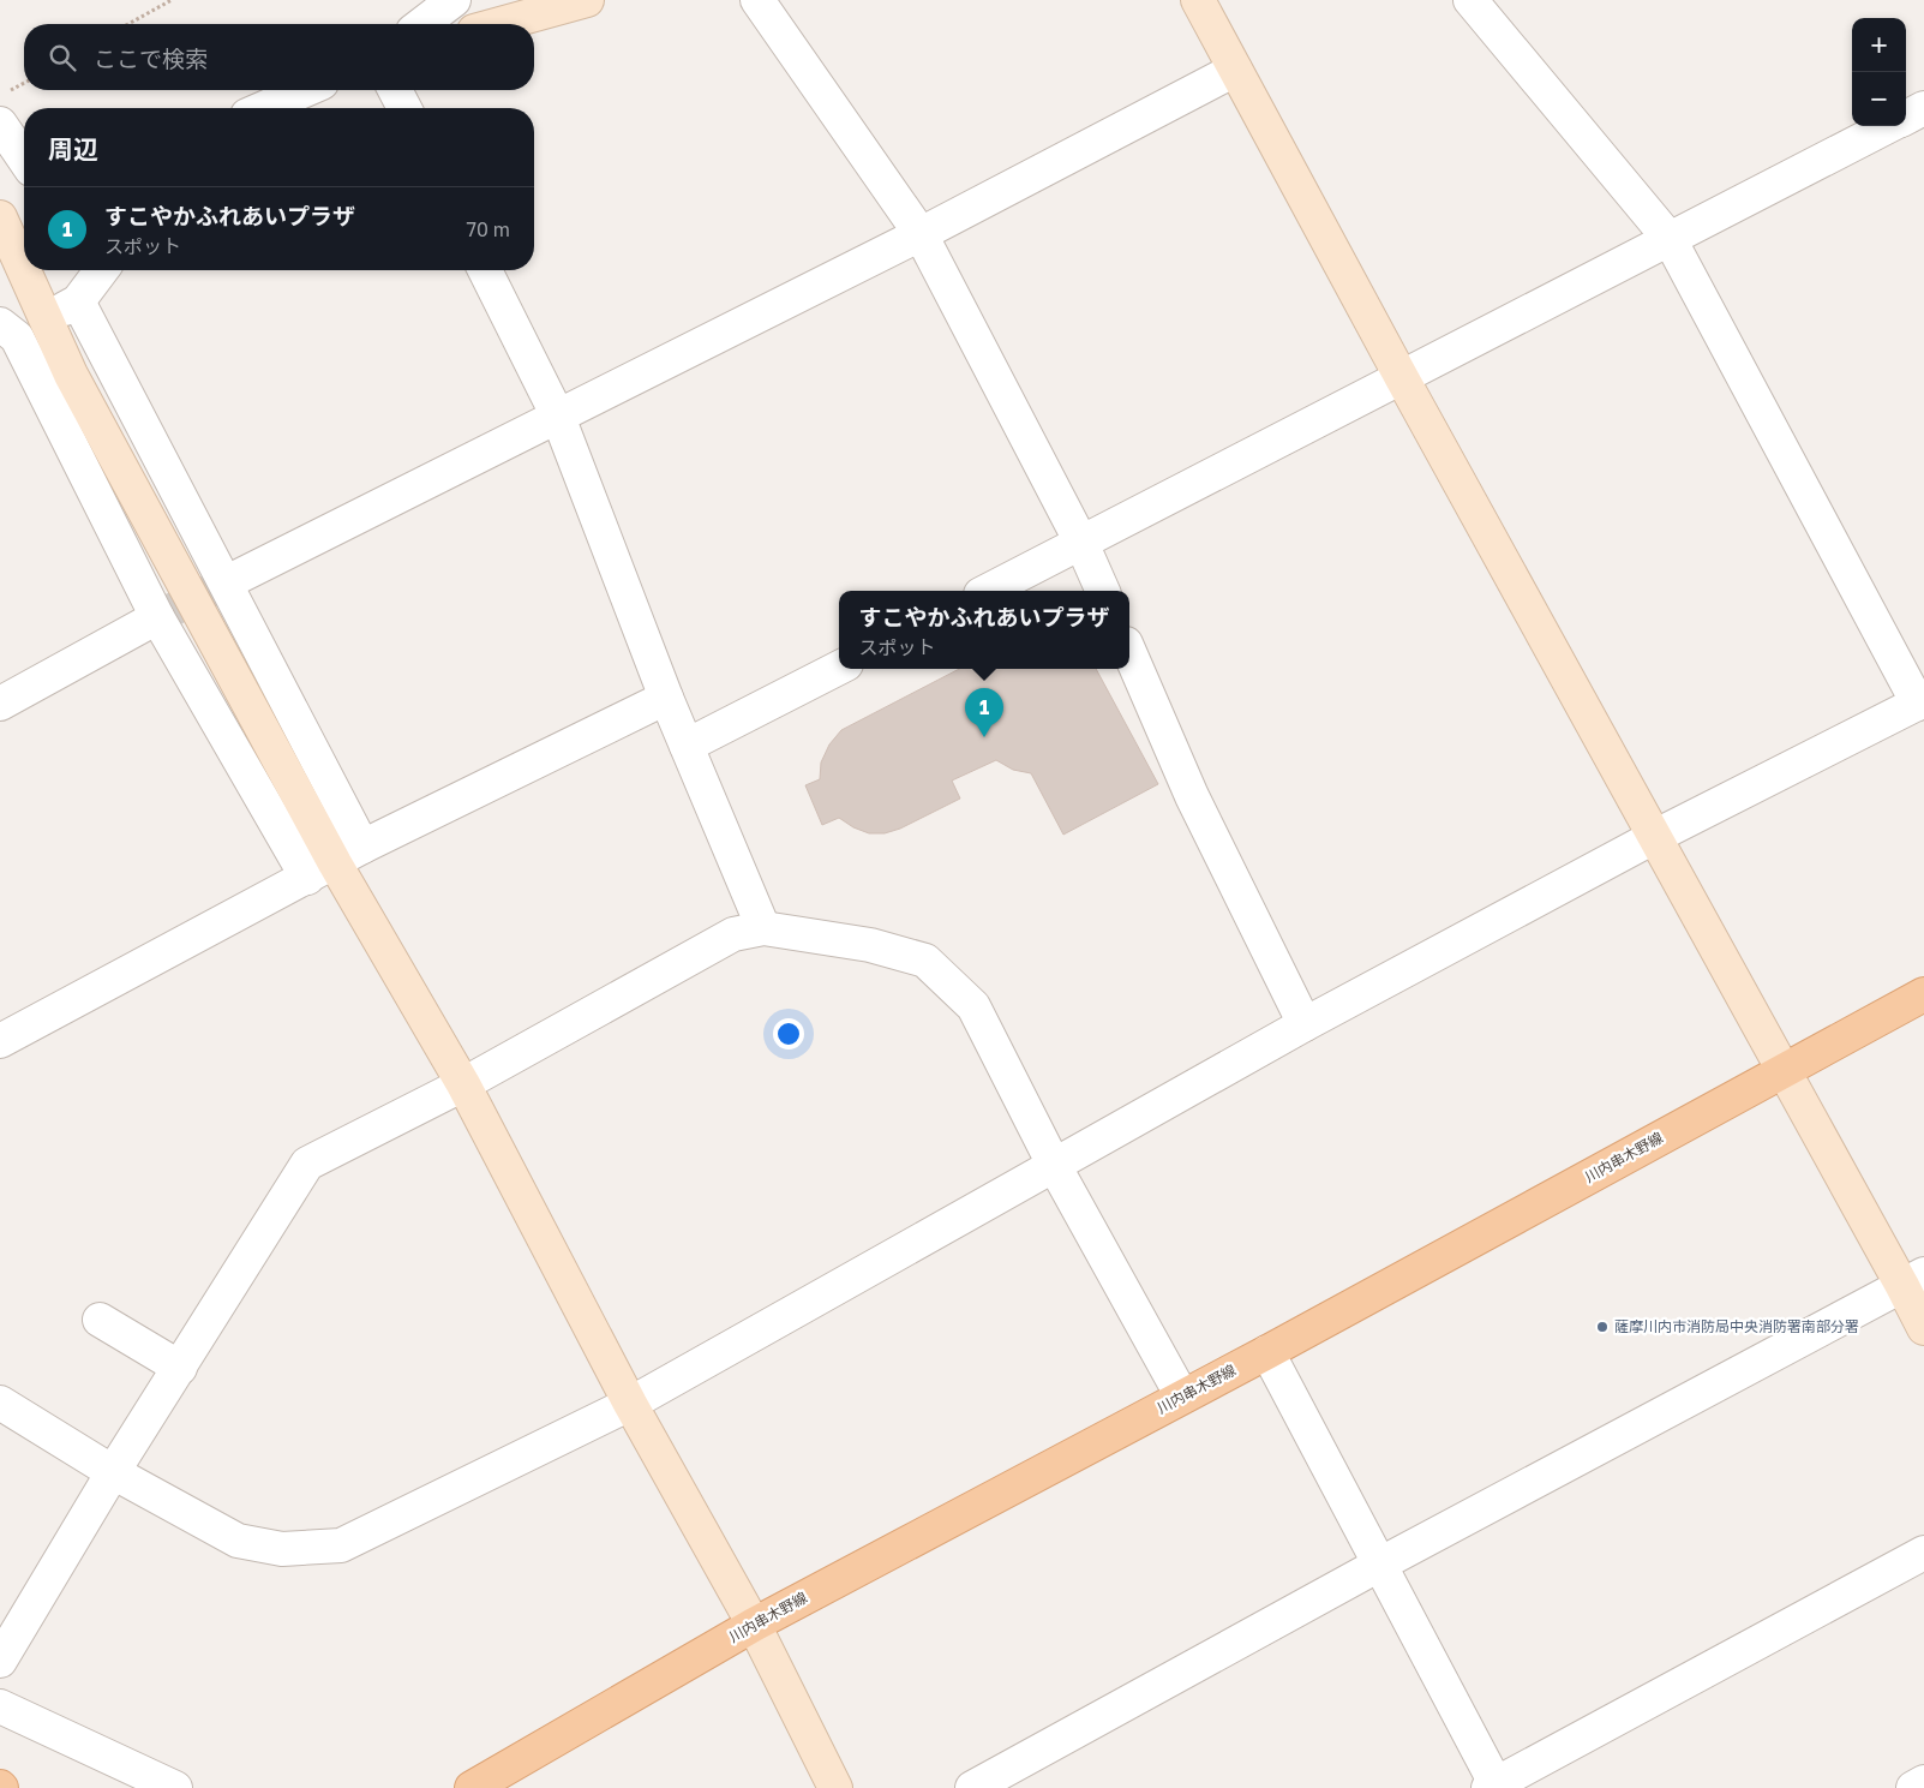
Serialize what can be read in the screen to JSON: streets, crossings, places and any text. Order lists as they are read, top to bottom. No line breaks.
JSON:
{"streets":{"main road":["川内串木野線"]},"places":["薩摩川内市消防局中央消防署南部分署"],"page":{"map_buttons":["+","−"],"search":"ここで検索","heading":"周辺","list":[{"mark":"1","name":"すこやかふれあいプラザ","note":"スポット","value":"70 m"}],"popup":["すこやかふれあいプラザ","スポット"],"pins":"1"}}
